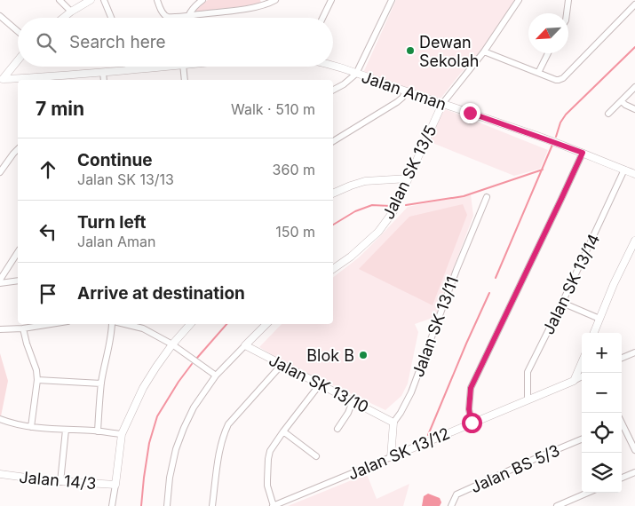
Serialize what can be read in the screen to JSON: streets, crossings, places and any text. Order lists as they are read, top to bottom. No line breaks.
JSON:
{"streets":{"street":["Jalan Aman","Jalan SK 13/5","Jalan SK 13/14","Jalan SK 13/11","Jalan SK 13/10","Jalan SK 13/12","Jalan BS 5/3","Jalan 14/3"]},"crossings":[["Jalan Aman","Jalan SK 13/5"],["Jalan Aman","Jalan SK 13/14"],["Jalan SK 13/14","Jalan SK 13/12"],["Jalan SK 13/11","Jalan SK 13/10"],["Jalan SK 13/11","Jalan SK 13/12"]],"places":["Dewan Sekolah","Blok B"],"north":"bottom left","page":{"search":"Search here","heading":["7 min","Walk · 510 m"],"list":[["Continue","Jalan SK 13/13","360 m"],["Turn left","Jalan Aman","150 m"],"Arrive at destination"],"map_buttons":["+","−"]}}
